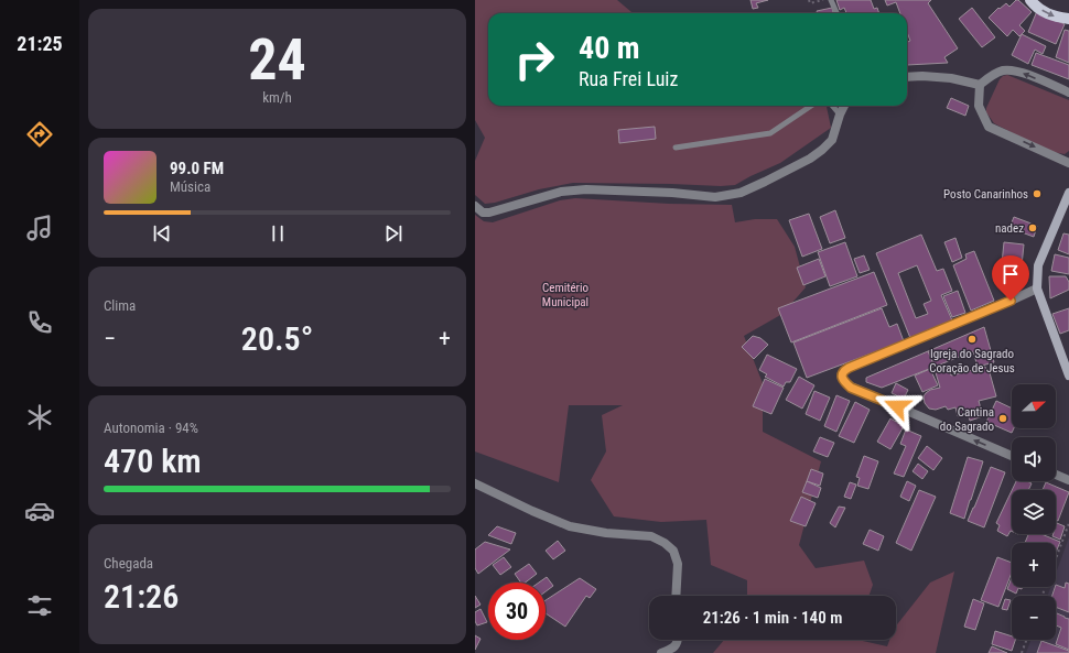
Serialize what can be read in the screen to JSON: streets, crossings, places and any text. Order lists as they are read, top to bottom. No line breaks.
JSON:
{"parks":["Cemitério Municipal"],"places":["Posto Canarinhos","nadez","Igreja do Sagrado Coração de Jesus","Cantina do Sagrado"],"north":"right","page":{"tabs":"21:25","tile":[["24","km/h"],"Clima",["Autonomia · 94%","470 km"],["Chegada","21:26"]],"turn":["40 m","Rua Frei Luiz"],"song":["99.0 FM","Música"],"heat":["−","20.5°","+"],"map_buttons":["+","−"],"limit":"30","trip":"21:26 · 1 min · 140 m"}}
